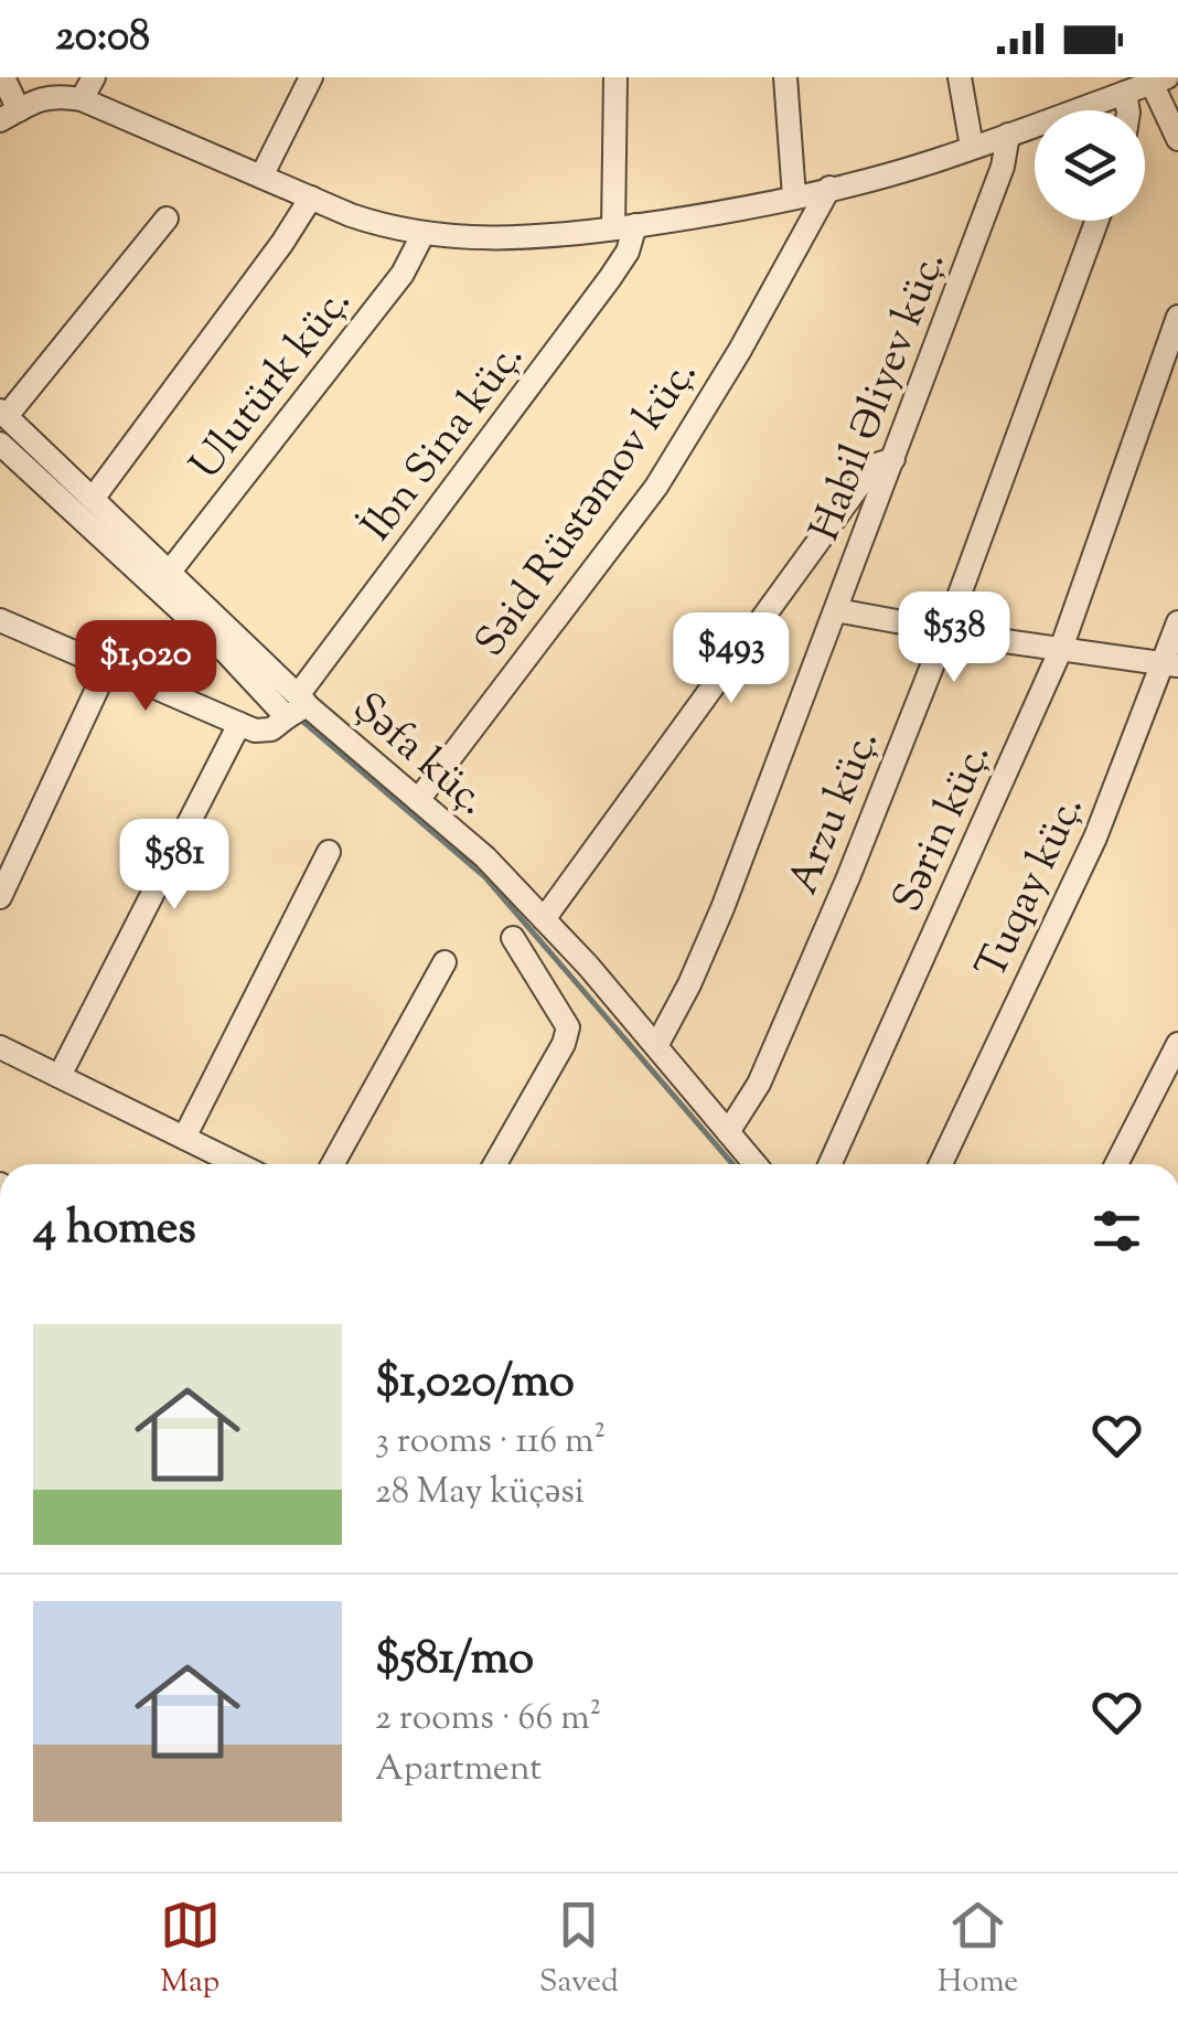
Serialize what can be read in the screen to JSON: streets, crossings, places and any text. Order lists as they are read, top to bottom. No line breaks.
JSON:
{"streets":{"street":["Ulutürk küç.","Habil Əliyev küç.","İbn Sina küç.","Səid Rüstəmov küç.","Şəfa küç.","Arzu küç.","Sərin küç.","Tuqay küç."]},"crossings":[["Habil Əliyev küç.","Şəfa küç."],["İbn Sina küç.","Şəfa küç."],["Səid Rüstəmov küç.","Şəfa küç."],["Şəfa küç.","Arzu küç."]],"page":{"status":"20:08","price":["$538","$493","$1,020","$581"],"heading":"4 homes","list":[{"name":"$1,020/mo","note":"3 rooms · 116 m² · 28 May küçəsi"},{"name":"$581/mo","note":"2 rooms · 66 m² · Apartment"}],"tabs":["Map","Saved","Home"]}}
